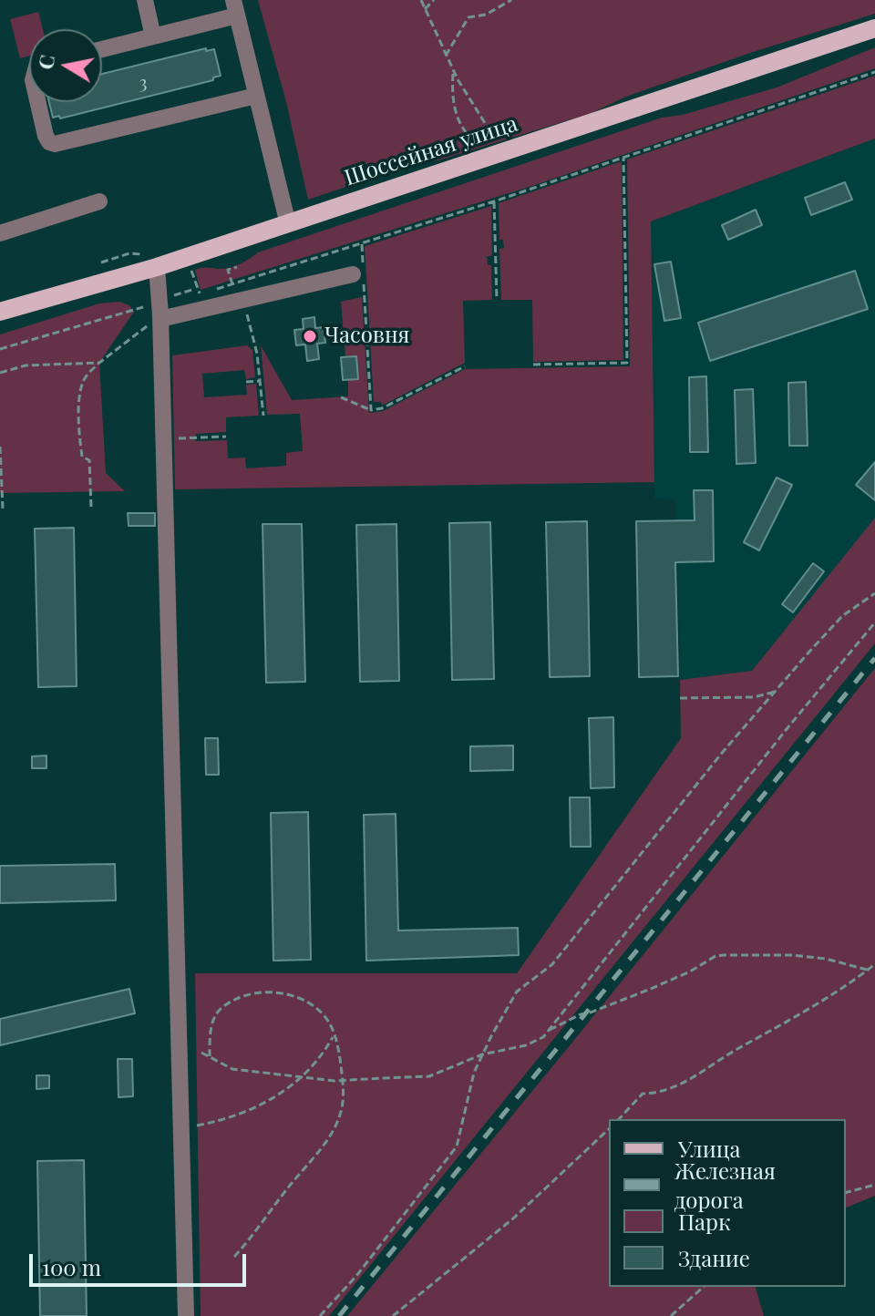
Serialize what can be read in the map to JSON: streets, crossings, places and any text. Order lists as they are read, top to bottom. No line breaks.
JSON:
{"streets":{"main road":["Шоссейная улица"]},"places":["Часовня"],"house_numbers":["3"],"legend":["Улица","Железная дорога","Парк","Здание"],"scale_bar":"100 m","north":"left"}
